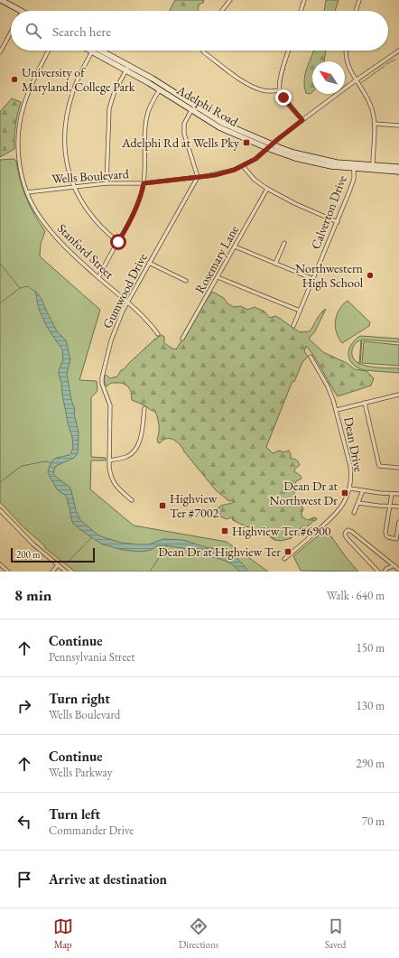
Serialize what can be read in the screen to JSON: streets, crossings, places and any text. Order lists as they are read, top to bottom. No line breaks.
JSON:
{"streets":{"main road":["Adelphi Road"],"street":["Wells Boulevard","Calverton Drive","Stanford Street","Rosemary Lane","Gumwood Drive","Dean Drive"]},"crossings":[["Adelphi Road","Wells Boulevard"],["Adelphi Road","Calverton Drive"],["Wells Boulevard","Stanford Street"],["Wells Boulevard","Gumwood Drive"],["Stanford Street","Gumwood Drive"]],"places":{"other":["University of Maryland, College Park","Northwestern High School"],"transit":["Adelphi Rd at Wells Pky","Dean Dr at Northwest Dr","Highview Ter #7002","Highview Ter #6900","Dean Dr at Highview Ter"]},"scale_bar":"200 m","north":"top left","page":{"search":"Search here","scale":"200 m","heading":["8 min","Walk · 640 m"],"list":[["Continue","Pennsylvania Street","150 m"],["Turn right","Wells Boulevard","130 m"],["Continue","Wells Parkway","290 m"],["Turn left","Commander Drive","70 m"],"Arrive at destination"],"nav":["Map","Directions","Saved"]}}
